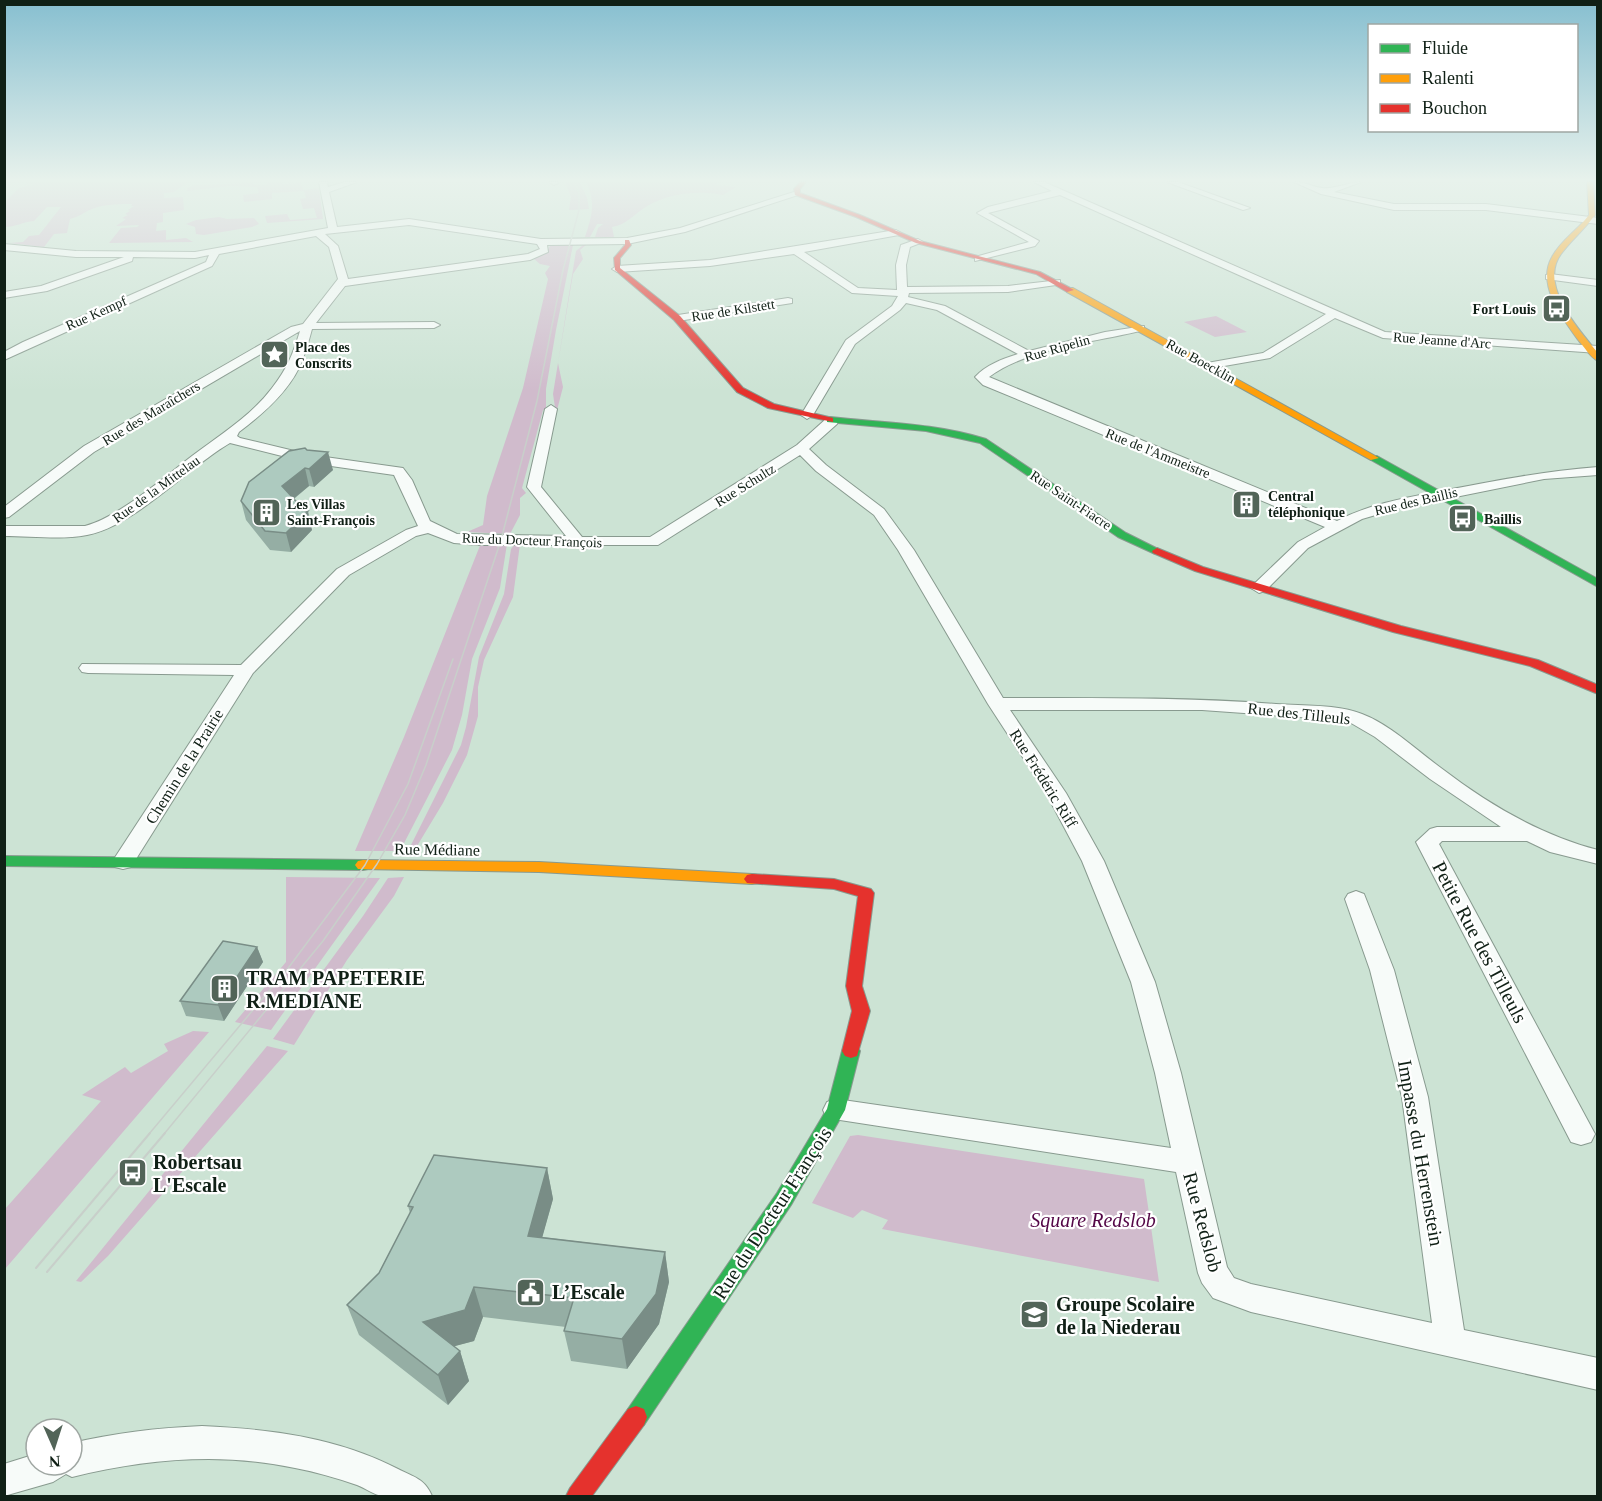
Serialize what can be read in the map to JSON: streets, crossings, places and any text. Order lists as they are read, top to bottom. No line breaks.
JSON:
{"streets":{"street":["Rue de Kilstett","Rue Kempf","Rue Jeanne d'Arc","Rue Ripelin","Rue Boecklin","Rue des Maraîchers","Rue de l'Ammeistre","Rue Schultz","Rue de la Mittelau","Rue Saint-Fiacre","Rue des Baillis","Rue du Docteur François","Rue des Tilleuls","Chemin de la Prairie","Rue Frédéric Riff","Rue Médiane","Petite Rue des Tilleuls","Impasse du Herrenstein","Rue Redslob"]},"crossings":[["Rue de Kilstett","Rue Saint-Fiacre"],["Rue Ripelin","Rue Boecklin"],["Rue Ripelin","Rue de l'Ammeistre"],["Rue Boecklin","Rue des Baillis"],["Rue de l'Ammeistre","Rue des Baillis"],["Rue Schultz","Rue Saint-Fiacre"],["Rue Schultz","Rue du Docteur François"],["Rue Schultz","Rue Frédéric Riff"],["Rue Saint-Fiacre","Rue des Baillis"],["Rue du Docteur François","Chemin de la Prairie"],["Rue du Docteur François","Rue Médiane"],["Rue du Docteur François","Rue Redslob"],["Rue des Tilleuls","Rue Frédéric Riff"],["Rue des Tilleuls","Petite Rue des Tilleuls"],["Chemin de la Prairie","Rue Médiane"],["Rue Frédéric Riff","Rue Redslob"],["Impasse du Herrenstein","Rue Redslob"]],"parks":["Square Redslob"],"places":{"bus stop":["Fort Louis","Baillis","Robertsau L'Escale"],"place":["Place des Conscrits"],"building":["Central téléphonique","Les Villas Saint-François","TRAM PAPETERIE R.MEDIANE"],"public building":["L’Escale"],"school or university":["Groupe Scolaire de la Niederau"]},"legend":["Fluide","Ralenti","Bouchon"],"north":"bottom"}
